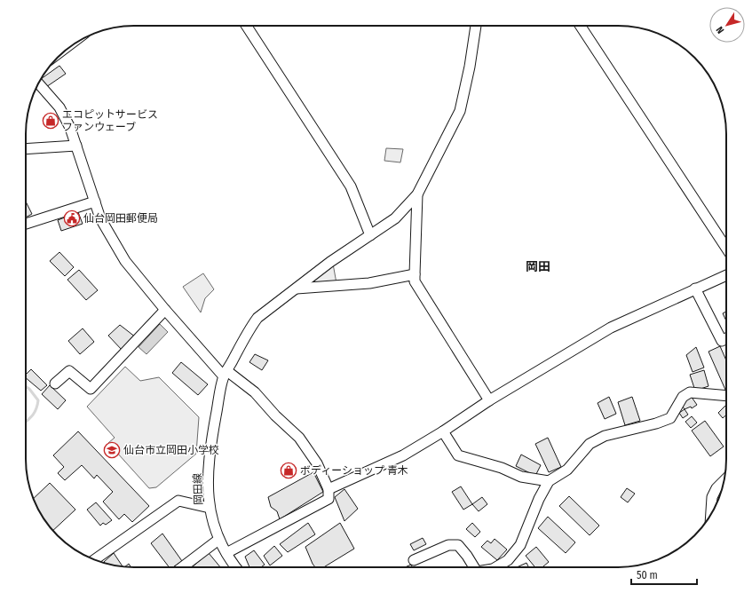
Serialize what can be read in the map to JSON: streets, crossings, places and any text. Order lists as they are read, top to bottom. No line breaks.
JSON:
{"streets":{"street":["岡田線"]},"districts":["岡田"],"places":{"shop":["エコピットサービス ファンウェーブ","ボディーショップ 青木"],"public building":["仙台岡田郵便局"],"school or university":["仙台市立岡田小学校"]},"scale_bar":"50 m","north":"bottom left"}
